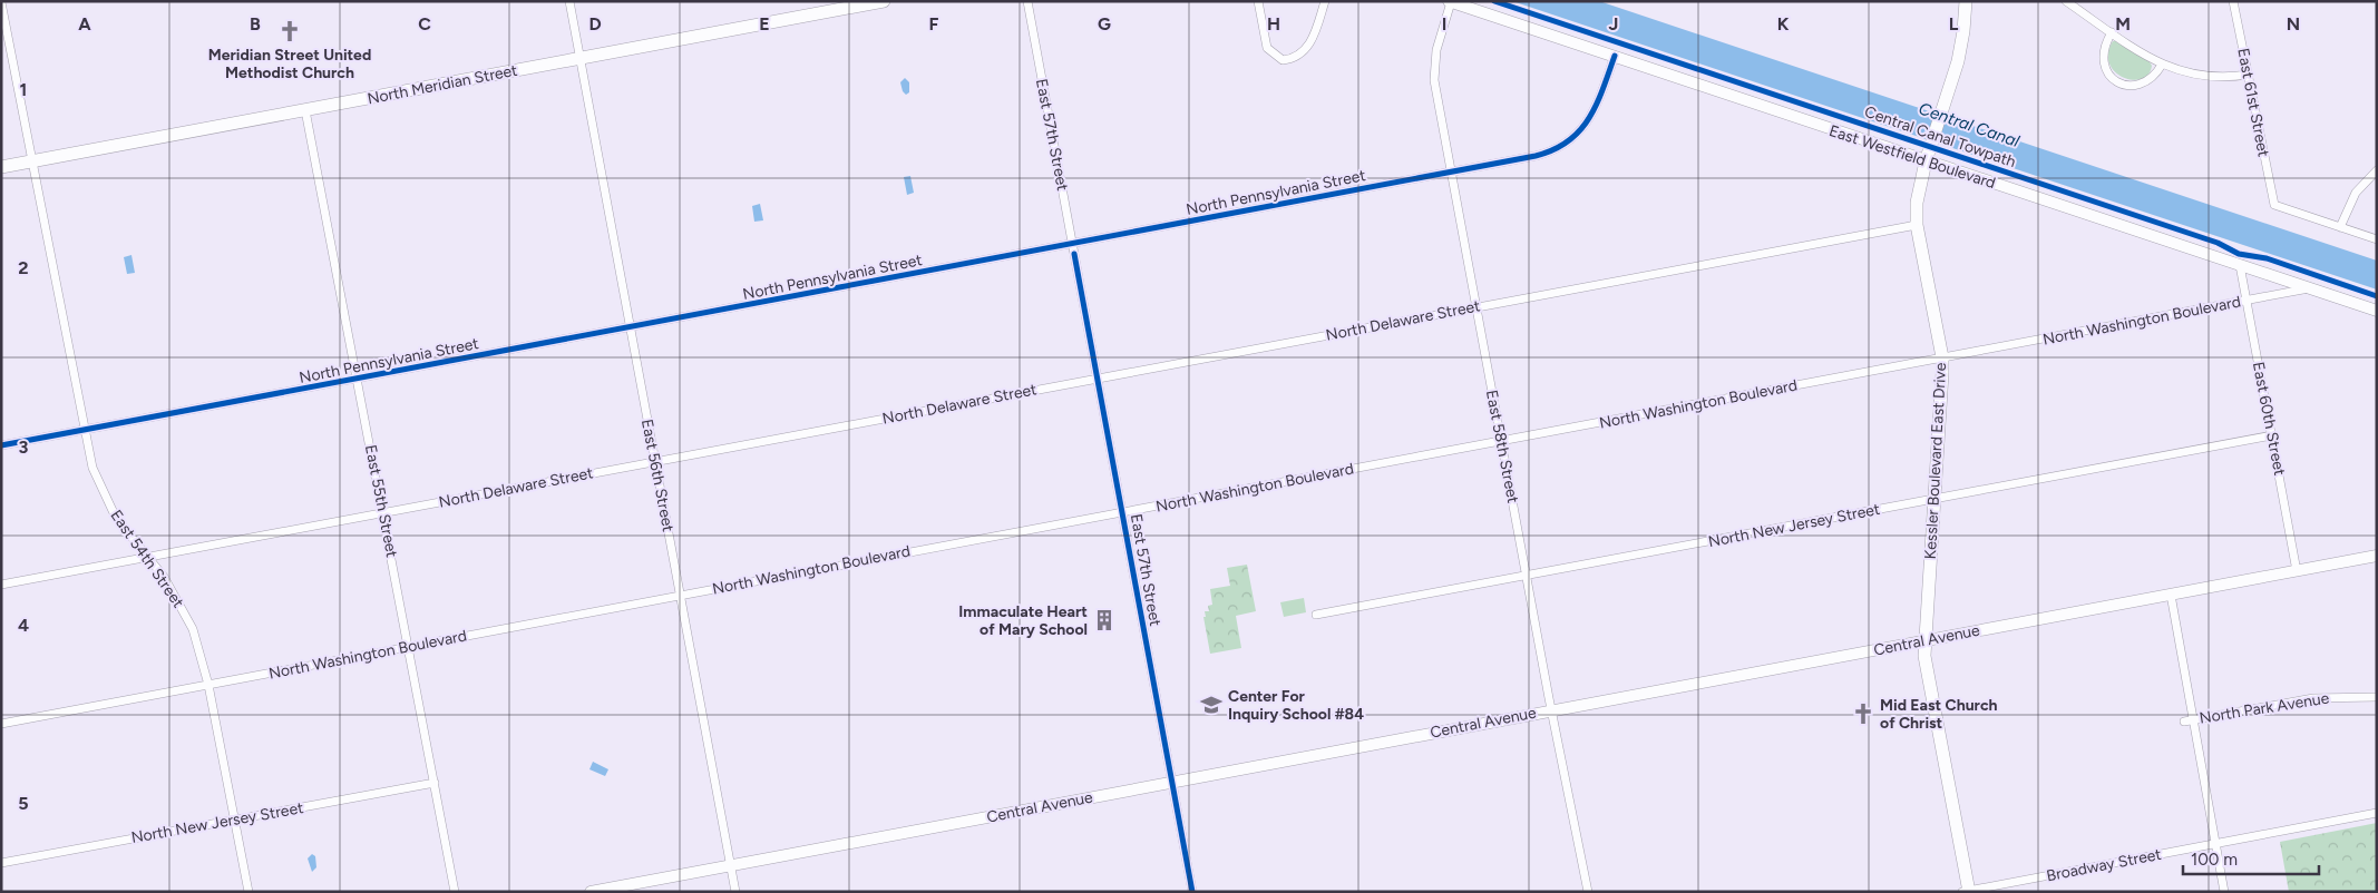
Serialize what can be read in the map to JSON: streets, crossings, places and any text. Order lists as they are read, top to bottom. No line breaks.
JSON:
{"streets":{"main road":["North Meridian Street","East Westfield Boulevard","Kessler Boulevard East Drive","Central Avenue"],"street":["East 61st Street","East 57th Street","North Pennsylvania Street","North Delaware Street","North Washington Boulevard","East 60th Street","East 58th Street","East 56th Street","East 55th Street","North New Jersey Street","East 54th Street","North Park Avenue","Broadway Street"],"cycle path":["Central Canal Towpath"]},"crossings":[["North Meridian Street","East 56th Street"],["North Meridian Street","East 55th Street"],["North Meridian Street","East 54th Street"],["East 57th Street","North Pennsylvania Street"],["East 57th Street","North Delaware Street"],["East 57th Street","North Washington Boulevard"],["East 57th Street","Central Avenue"],["East Westfield Boulevard","North Pennsylvania Street"],["East Westfield Boulevard","North Washington Boulevard"],["East Westfield Boulevard","East 60th Street"],["East Westfield Boulevard","East 58th Street"],["East Westfield Boulevard","Kessler Boulevard East Drive"],["North Pennsylvania Street","East 58th Street"],["North Pennsylvania Street","East 56th Street"],["North Pennsylvania Street","East 55th Street"],["North Pennsylvania Street","East 54th Street"],["North Delaware Street","East 58th Street"],["North Delaware Street","Kessler Boulevard East Drive"],["North Delaware Street","East 56th Street"],["North Delaware Street","East 55th Street"],["North Delaware Street","East 54th Street"],["North Washington Boulevard","East 60th Street"],["North Washington Boulevard","East 58th Street"],["North Washington Boulevard","Kessler Boulevard East Drive"],["North Washington Boulevard","East 56th Street"],["North Washington Boulevard","East 55th Street"],["North Washington Boulevard","East 54th Street"],["East 60th Street","North New Jersey Street"],["East 60th Street","Central Avenue"],["East 58th Street","North New Jersey Street"],["East 58th Street","Central Avenue"],["Kessler Boulevard East Drive","North New Jersey Street"],["Kessler Boulevard East Drive","Central Avenue"],["Kessler Boulevard East Drive","Broadway Street"],["East 56th Street","Central Avenue"],["East 55th Street","North New Jersey Street"],["North New Jersey Street","East 54th Street"]],"water":["Central Canal"],"places":{"church":["Meridian Street United Methodist Church","Mid East Church of Christ"],"building":["Immaculate Heart of Mary School"],"school or university":["Center For Inquiry School #84"]},"scale_bar":"100 m","grid":{"columns":["A","B","C","D","E","F","G","H","I","J","K","L","M","N"],"rows":["1","2","3","4","5"]}}
